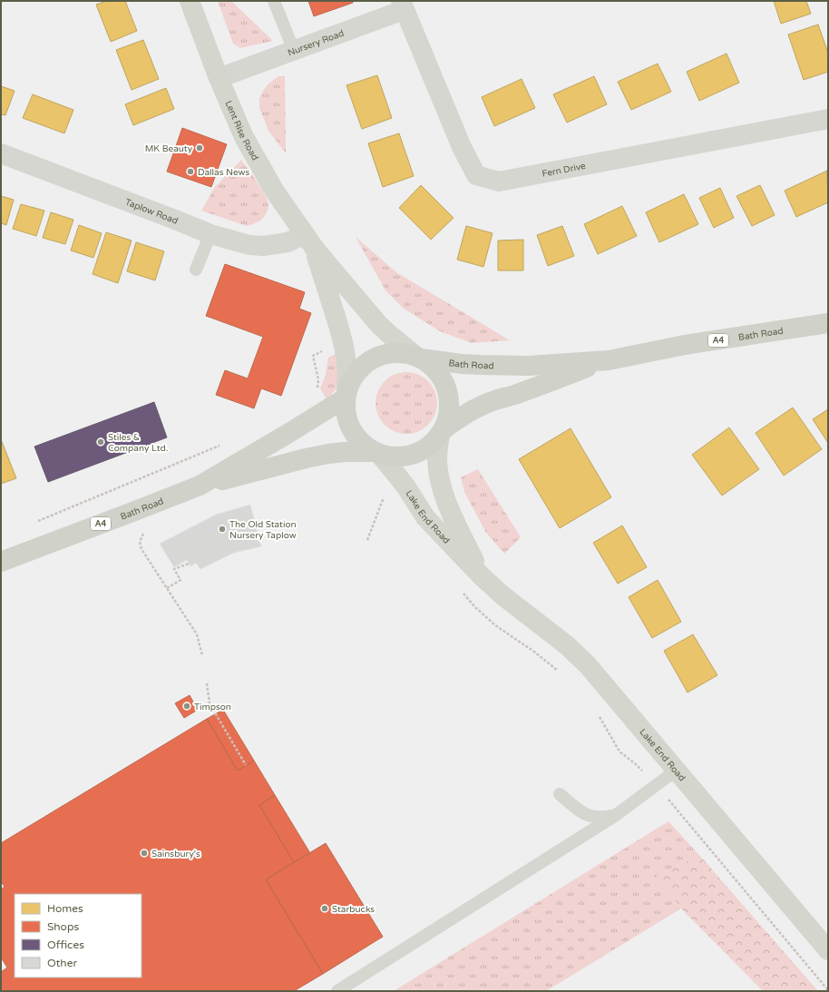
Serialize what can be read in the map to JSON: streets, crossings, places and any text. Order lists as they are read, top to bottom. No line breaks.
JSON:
{"streets":{"main road":["Lent Rise Road","Bath Road","A4","Lake End Road"],"street":["Nursery Road","Fern Drive","Taplow Road"]},"crossings":[["Nursery Road","Lent Rise Road"],["Nursery Road","Fern Drive"],["Lent Rise Road","Taplow Road"],["Lent Rise Road","Bath Road"],["Lent Rise Road","Lake End Road"],["Bath Road","Lake End Road"]],"places":["MK Beauty","Dallas News","Stiles & Company Ltd.","The Old Station Nursery Taplow","Timpson","Sainsbury's","Starbucks"],"legend":["Homes","Shops","Offices","Other"]}
